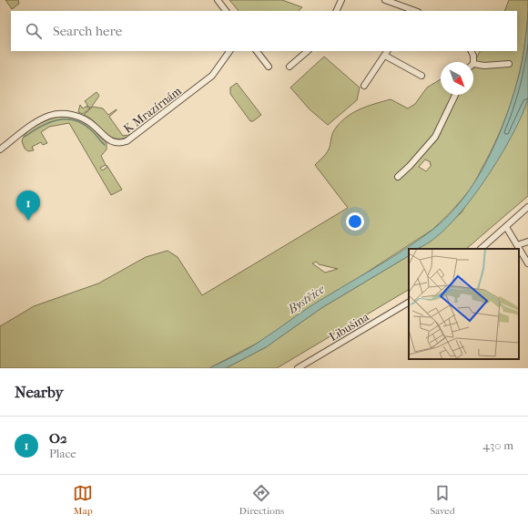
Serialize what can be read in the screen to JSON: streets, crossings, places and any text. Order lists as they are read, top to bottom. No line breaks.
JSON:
{"streets":{"street":["K Mrazírnám","Libušina"]},"water":["Bystřice"],"north":"bottom right","page":{"search":"Search here","pins":"1","heading":"Nearby","list":[{"mark":"1","name":"O2","note":"Place","value":"430 m"}],"nav":["Map","Directions","Saved"]}}
